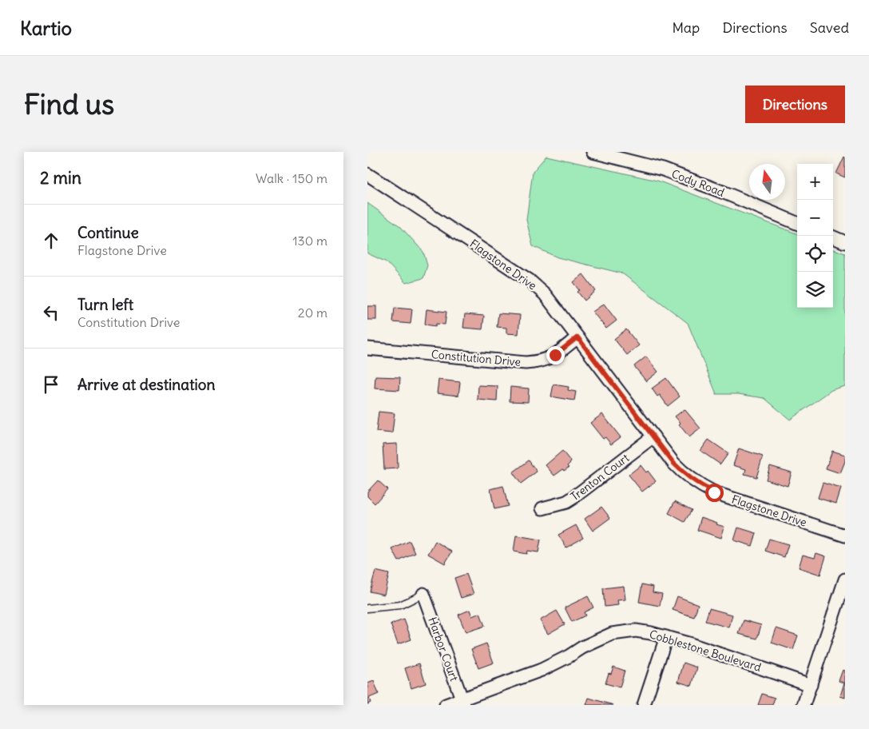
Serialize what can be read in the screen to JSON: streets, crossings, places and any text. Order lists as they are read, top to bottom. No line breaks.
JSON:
{"streets":{"street":["Cody Road","Flagstone Drive","Constitution Drive","Trenton Court","Harbor Court","Cobblestone Boulevard"]},"crossings":[["Flagstone Drive","Constitution Drive"],["Flagstone Drive","Trenton Court"],["Harbor Court","Cobblestone Boulevard"]],"north":"top","page":{"header":"Kartio","nav":["Map","Directions","Saved"],"buttons":"Directions","title":"Find us","heading":["2 min","Walk · 150 m"],"map_buttons":["+","−"],"list":[["Continue","Flagstone Drive","130 m"],["Turn left","Constitution Drive","20 m"],"Arrive at destination"]}}
